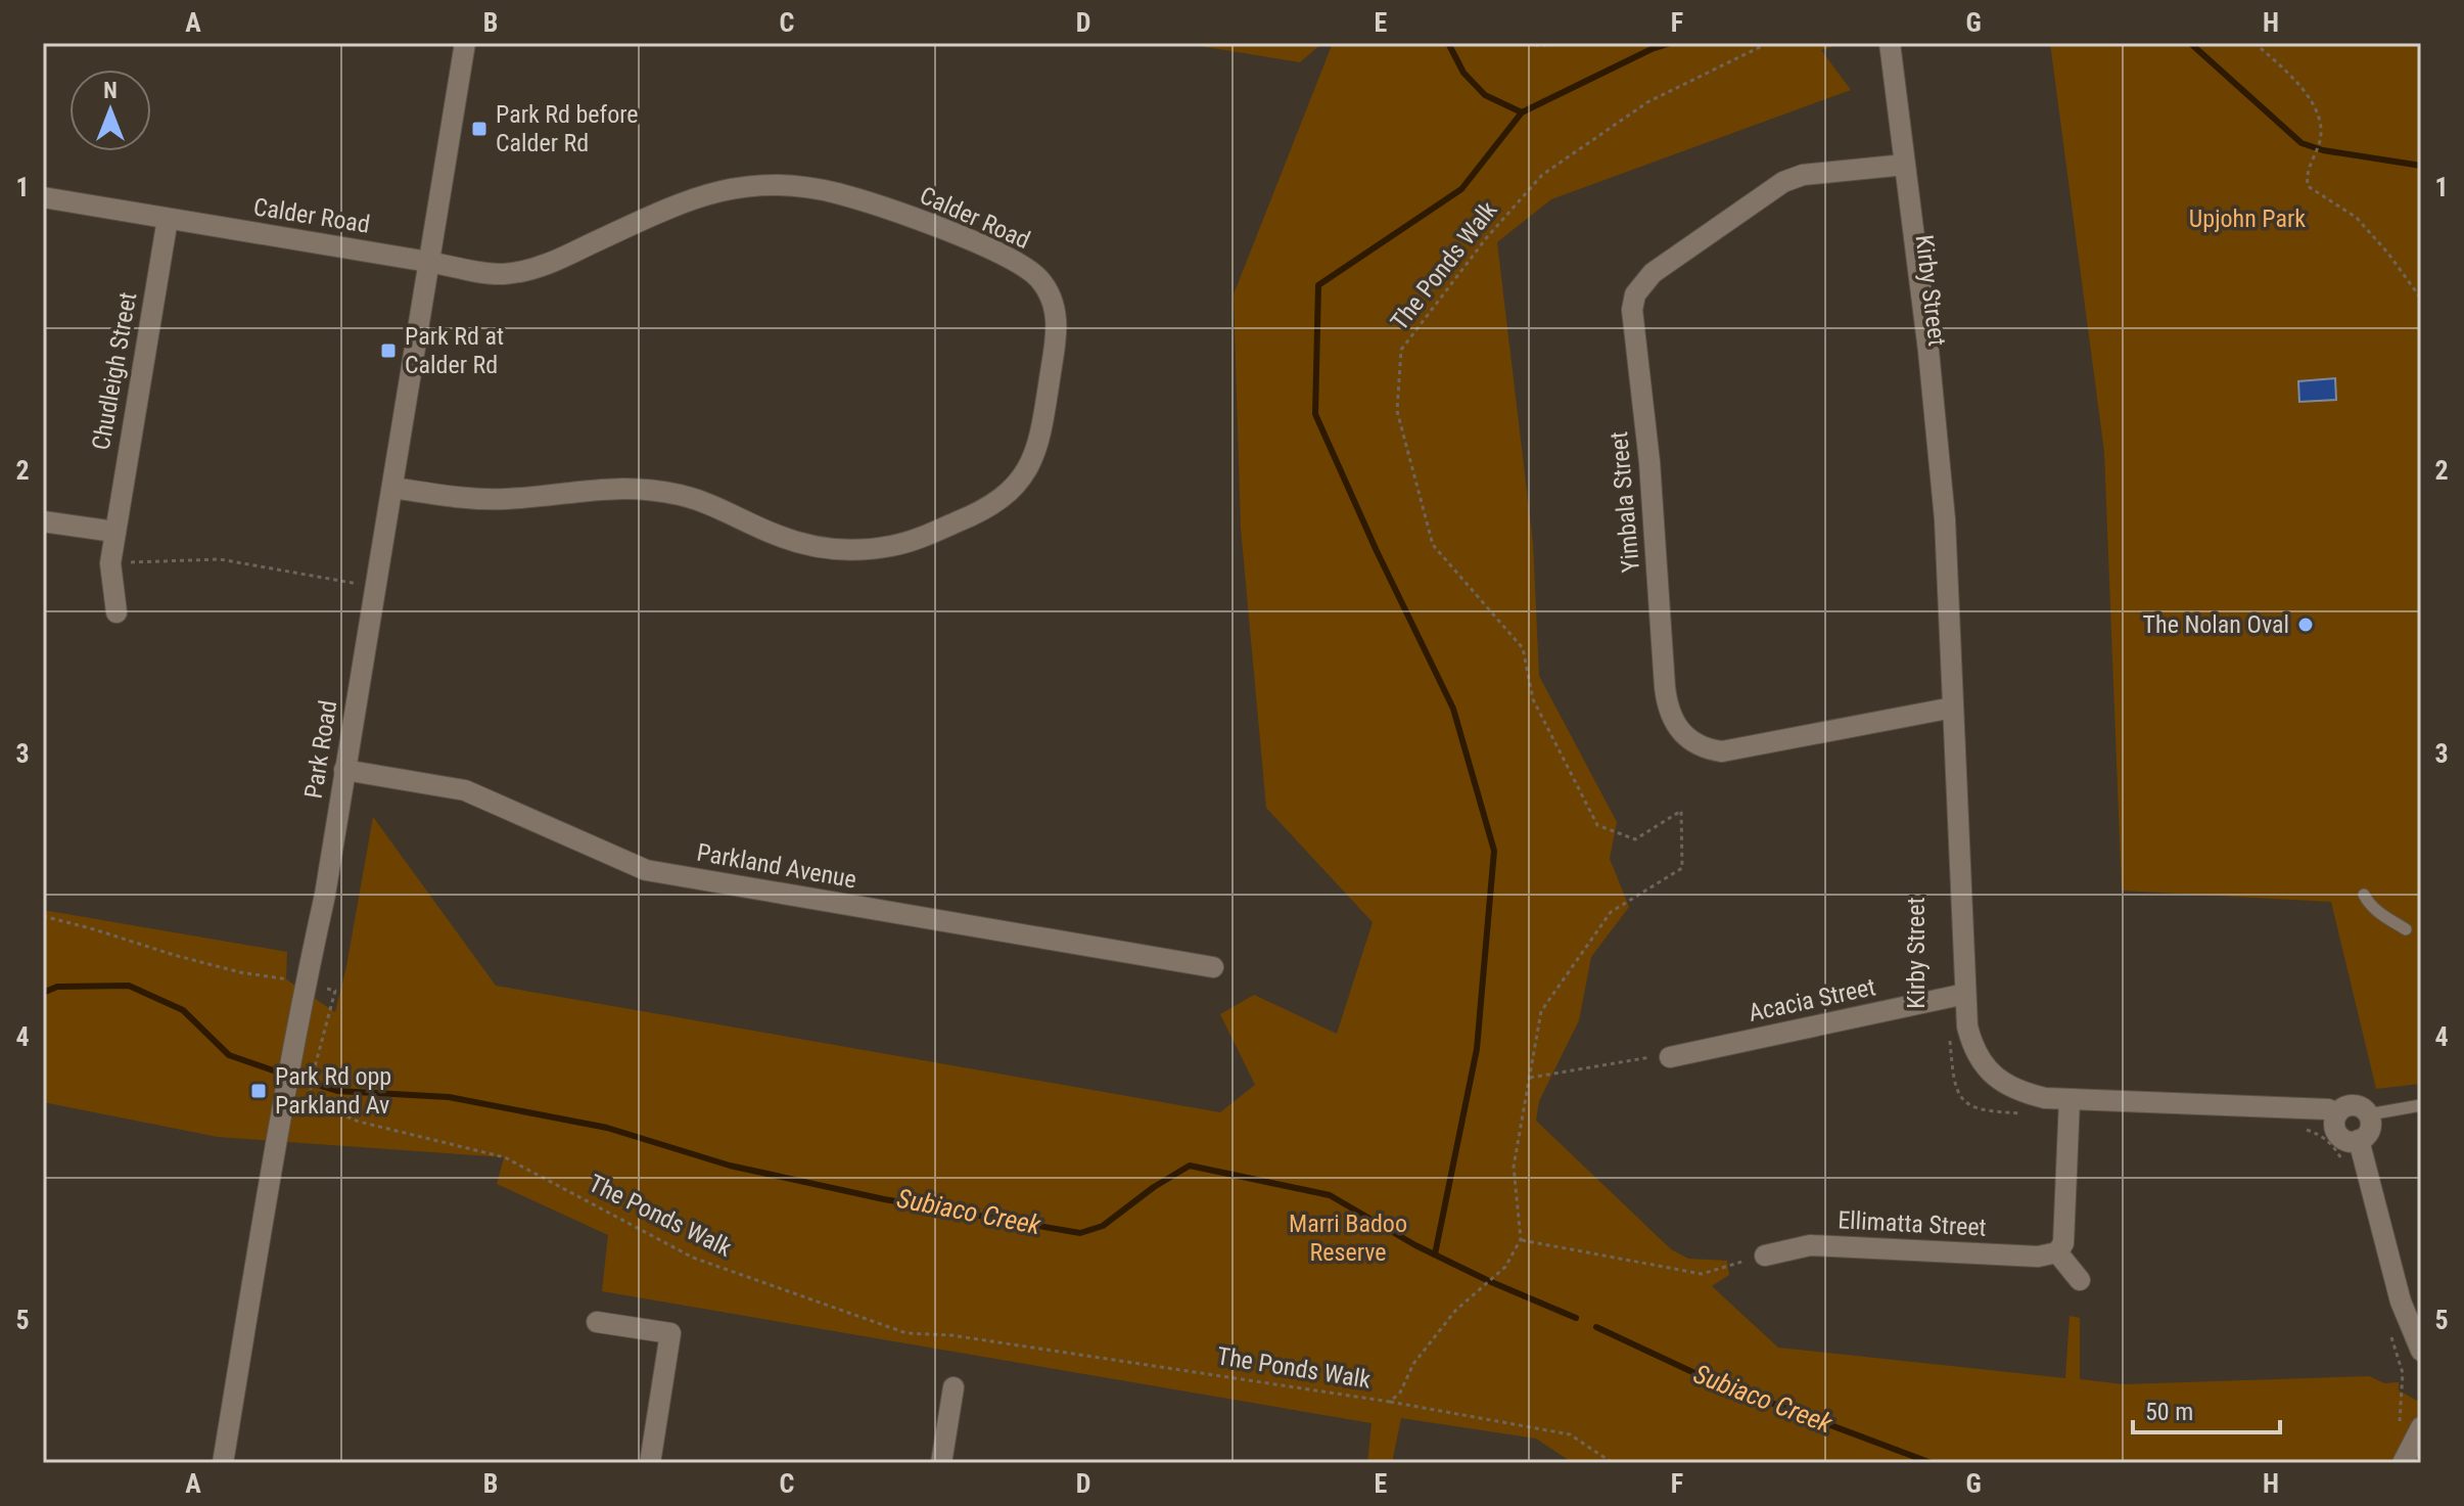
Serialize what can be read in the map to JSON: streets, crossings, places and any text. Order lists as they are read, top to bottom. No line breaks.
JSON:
{"streets":{"street":["Calder Road","Kirby Street","Chudleigh Street","Yimbala Street","Park Road","Parkland Avenue","Acacia Street","Ellimatta Street"],"path":["The Ponds Walk"]},"crossings":[["Calder Road","Chudleigh Street"],["Calder Road","Park Road"],["Kirby Street","Yimbala Street"],["Kirby Street","Acacia Street"],["Park Road","Parkland Avenue"]],"water":["Subiaco Creek"],"parks":["Upjohn Park","Marri Badoo Reserve"],"places":{"transit":["Park Rd before Calder Rd","Park Rd at Calder Rd","Park Rd opp Parkland Av"],"other":["The Nolan Oval"]},"scale_bar":"50 m","north":"top","grid":{"columns":["A","B","C","D","E","F","G","H"],"rows":["1","2","3","4","5"]}}
